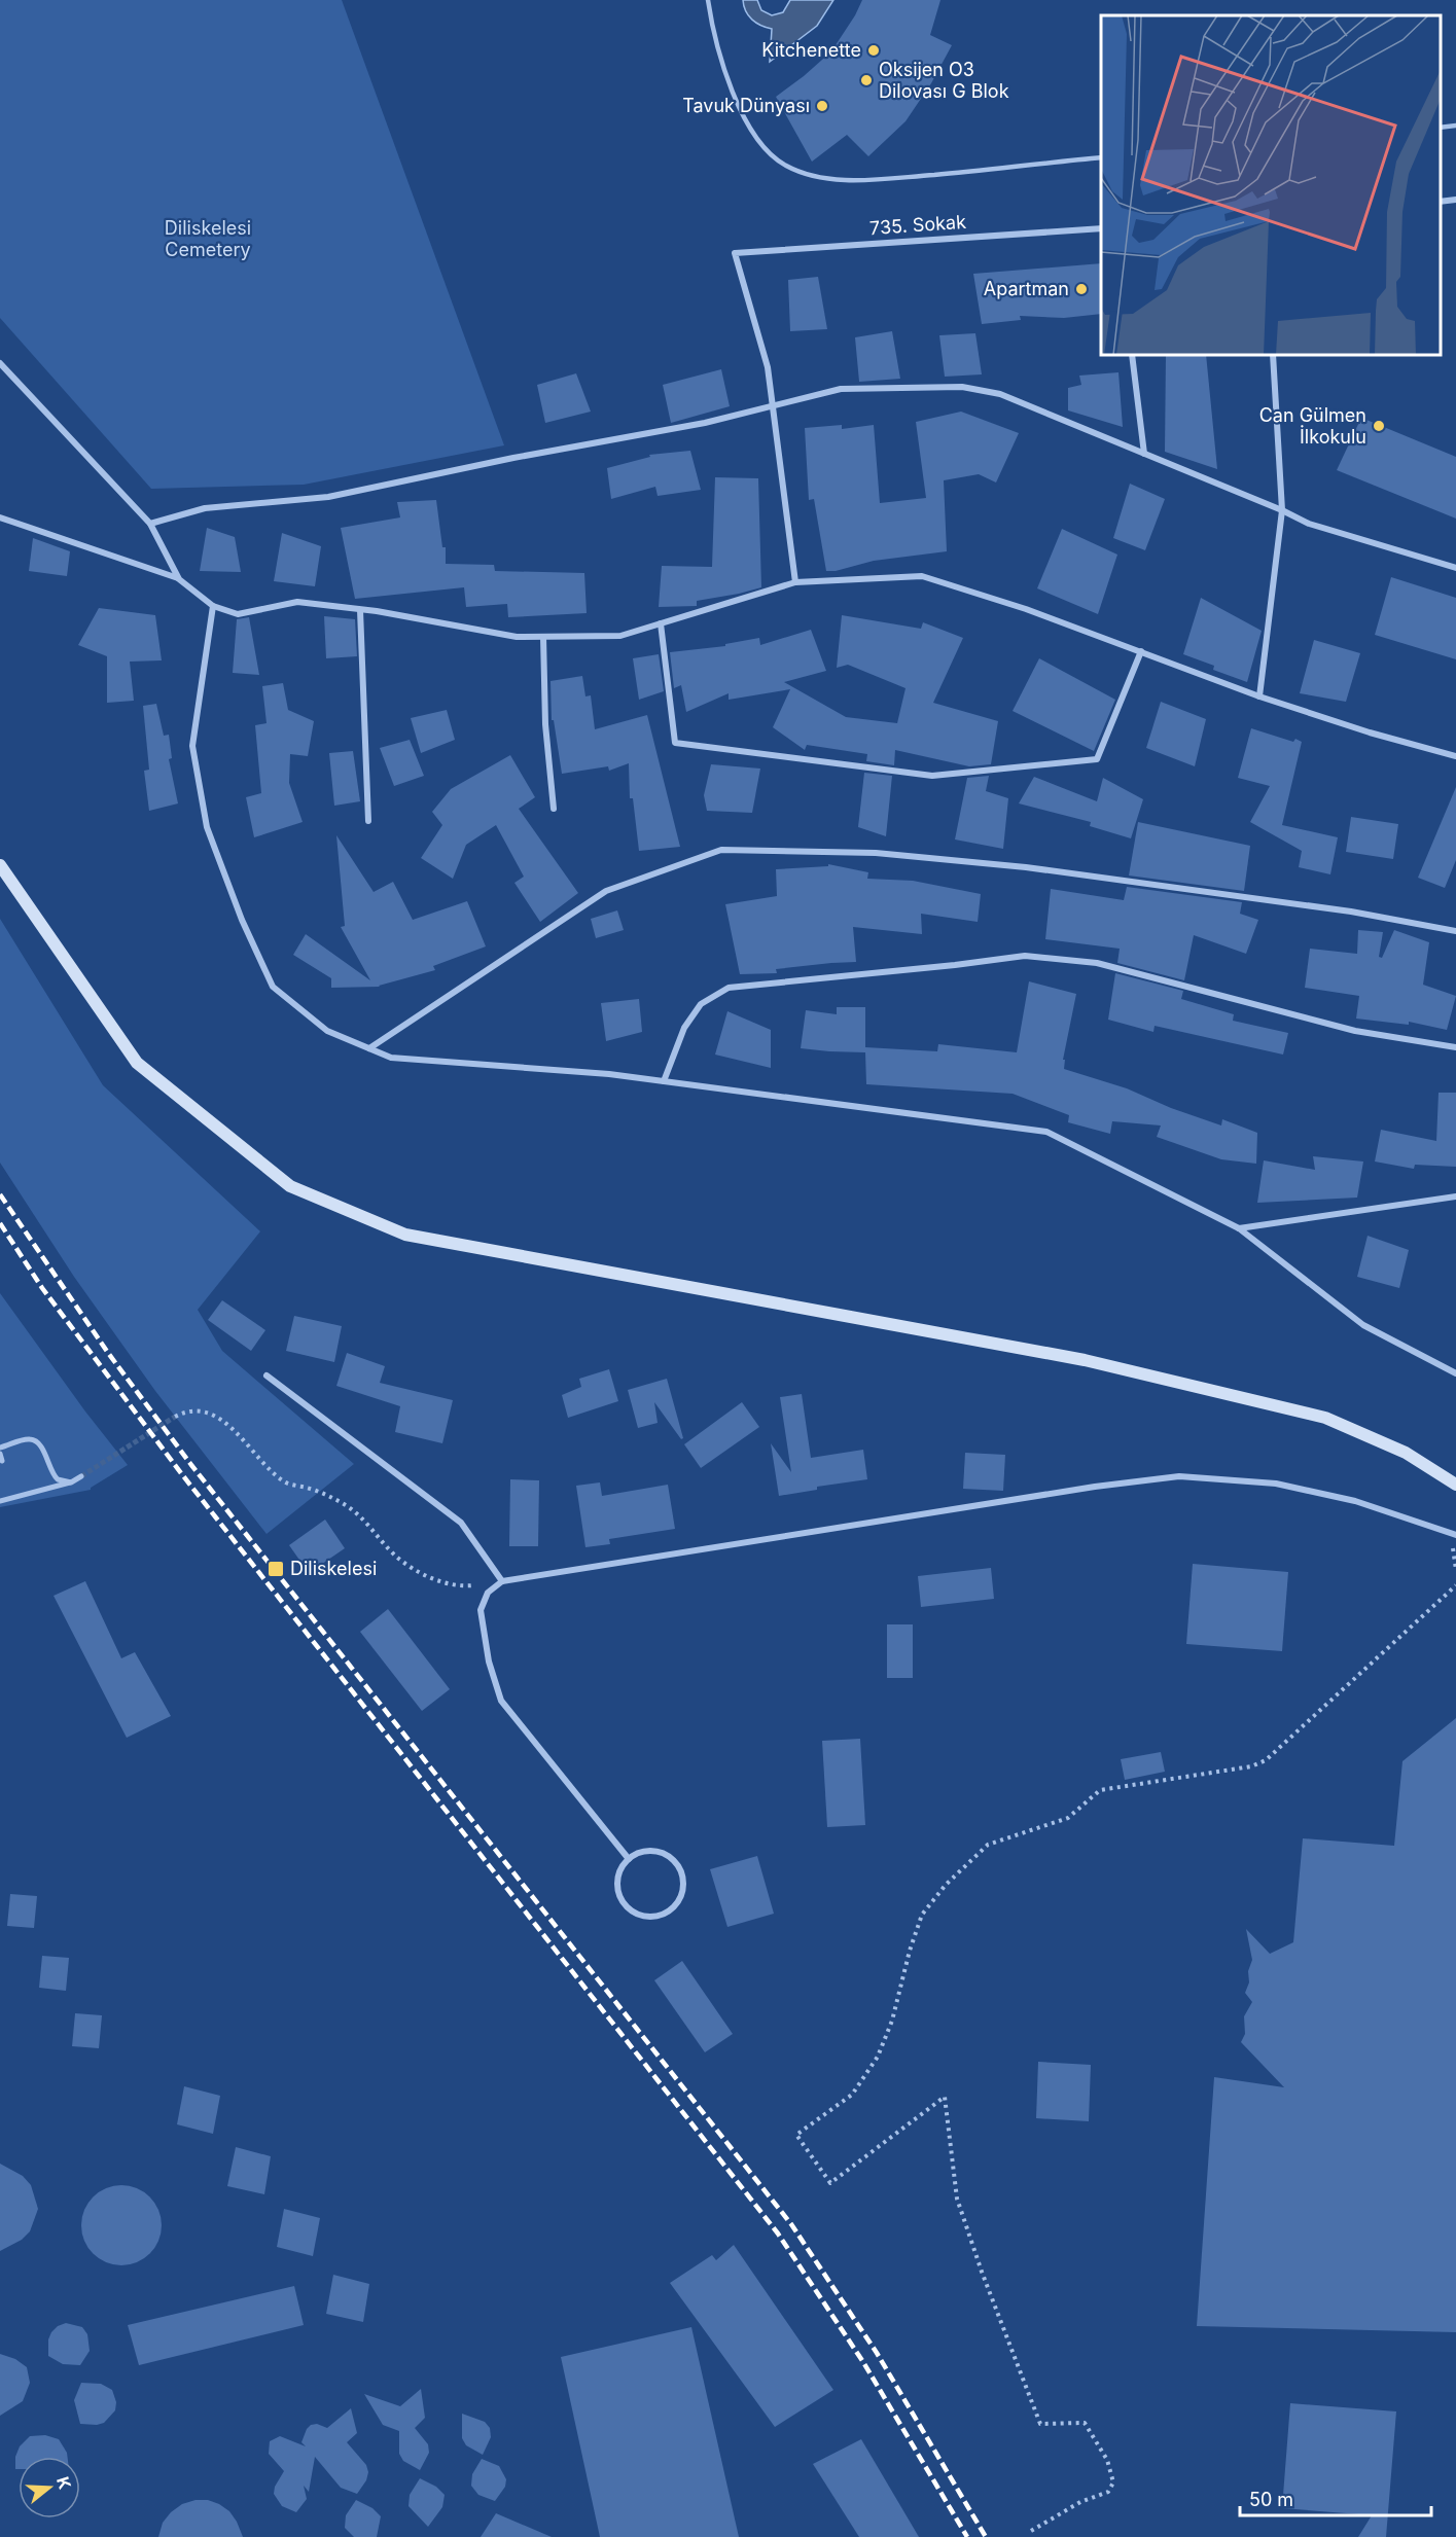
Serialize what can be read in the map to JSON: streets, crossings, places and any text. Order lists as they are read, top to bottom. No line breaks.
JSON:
{"streets":{"street":["735. Sokak"]},"parks":["Diliskelesi Cemetery"],"places":{"other":["Kitchenette","Oksijen O3 Dilovası G Blok","Tavuk Dünyası","Apartman","Can Gülmen İlkokulu"],"transit":["Diliskelesi"]},"scale_bar":"50 m","north":"right"}
